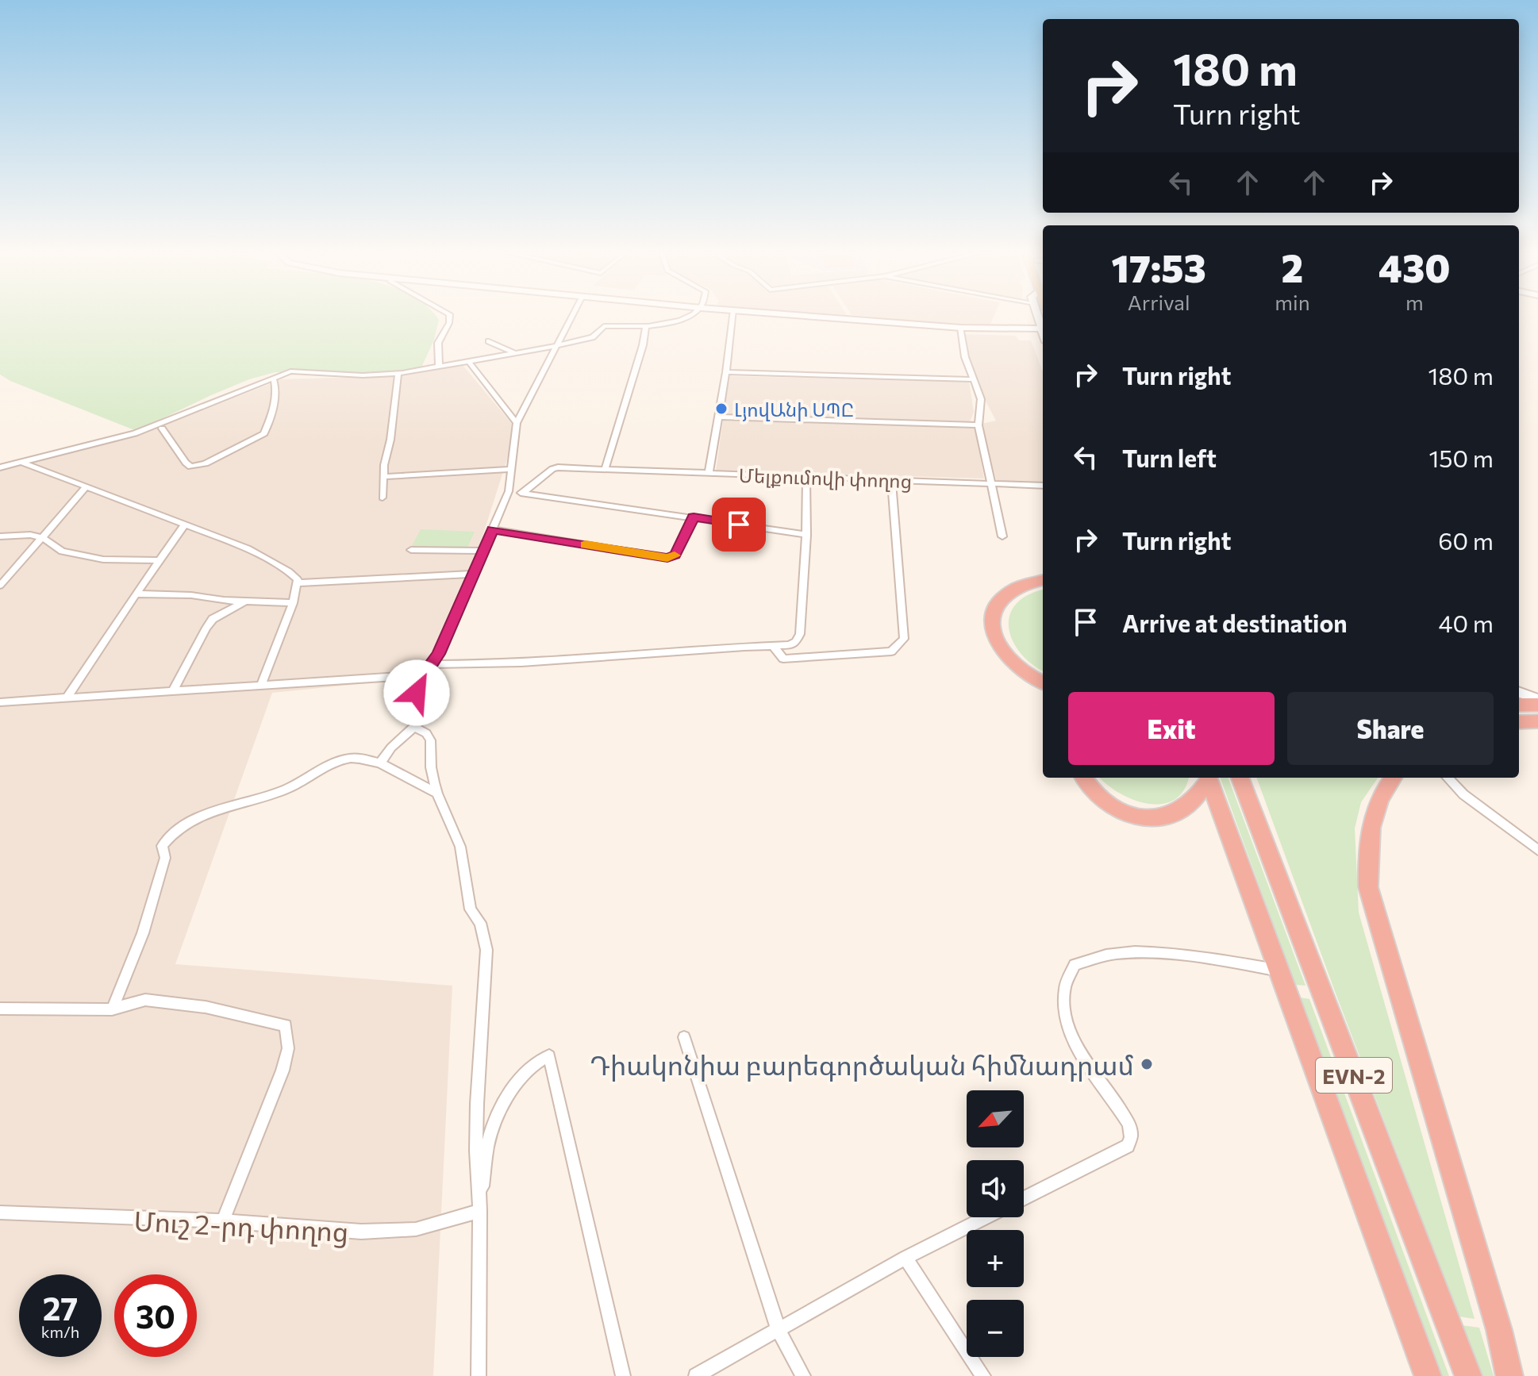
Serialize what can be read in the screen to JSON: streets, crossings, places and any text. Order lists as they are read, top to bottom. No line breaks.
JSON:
{"streets":{"highway":["EVN-2"],"street":["Մելքումովի փողոց","Մուշ 2-րդ փողոց"]},"places":["ԼյովԱնի ՍՊԸ","Դիակոնիա բարեգործական հիմնադրամ"],"north":"bottom left","page":{"turn":["180 m","Turn right"],"eta":["17:53","Arrival","2","min","430","m"],"list":[{"name":"Turn right","value":"180 m"},{"name":"Turn left","value":"150 m"},{"name":"Turn right","value":"60 m"},{"name":"Arrive at destination","value":"40 m"}],"buttons":["Exit","Share"],"map_buttons":["+","−"],"speed":"27 km/h","limit":"30"}}
